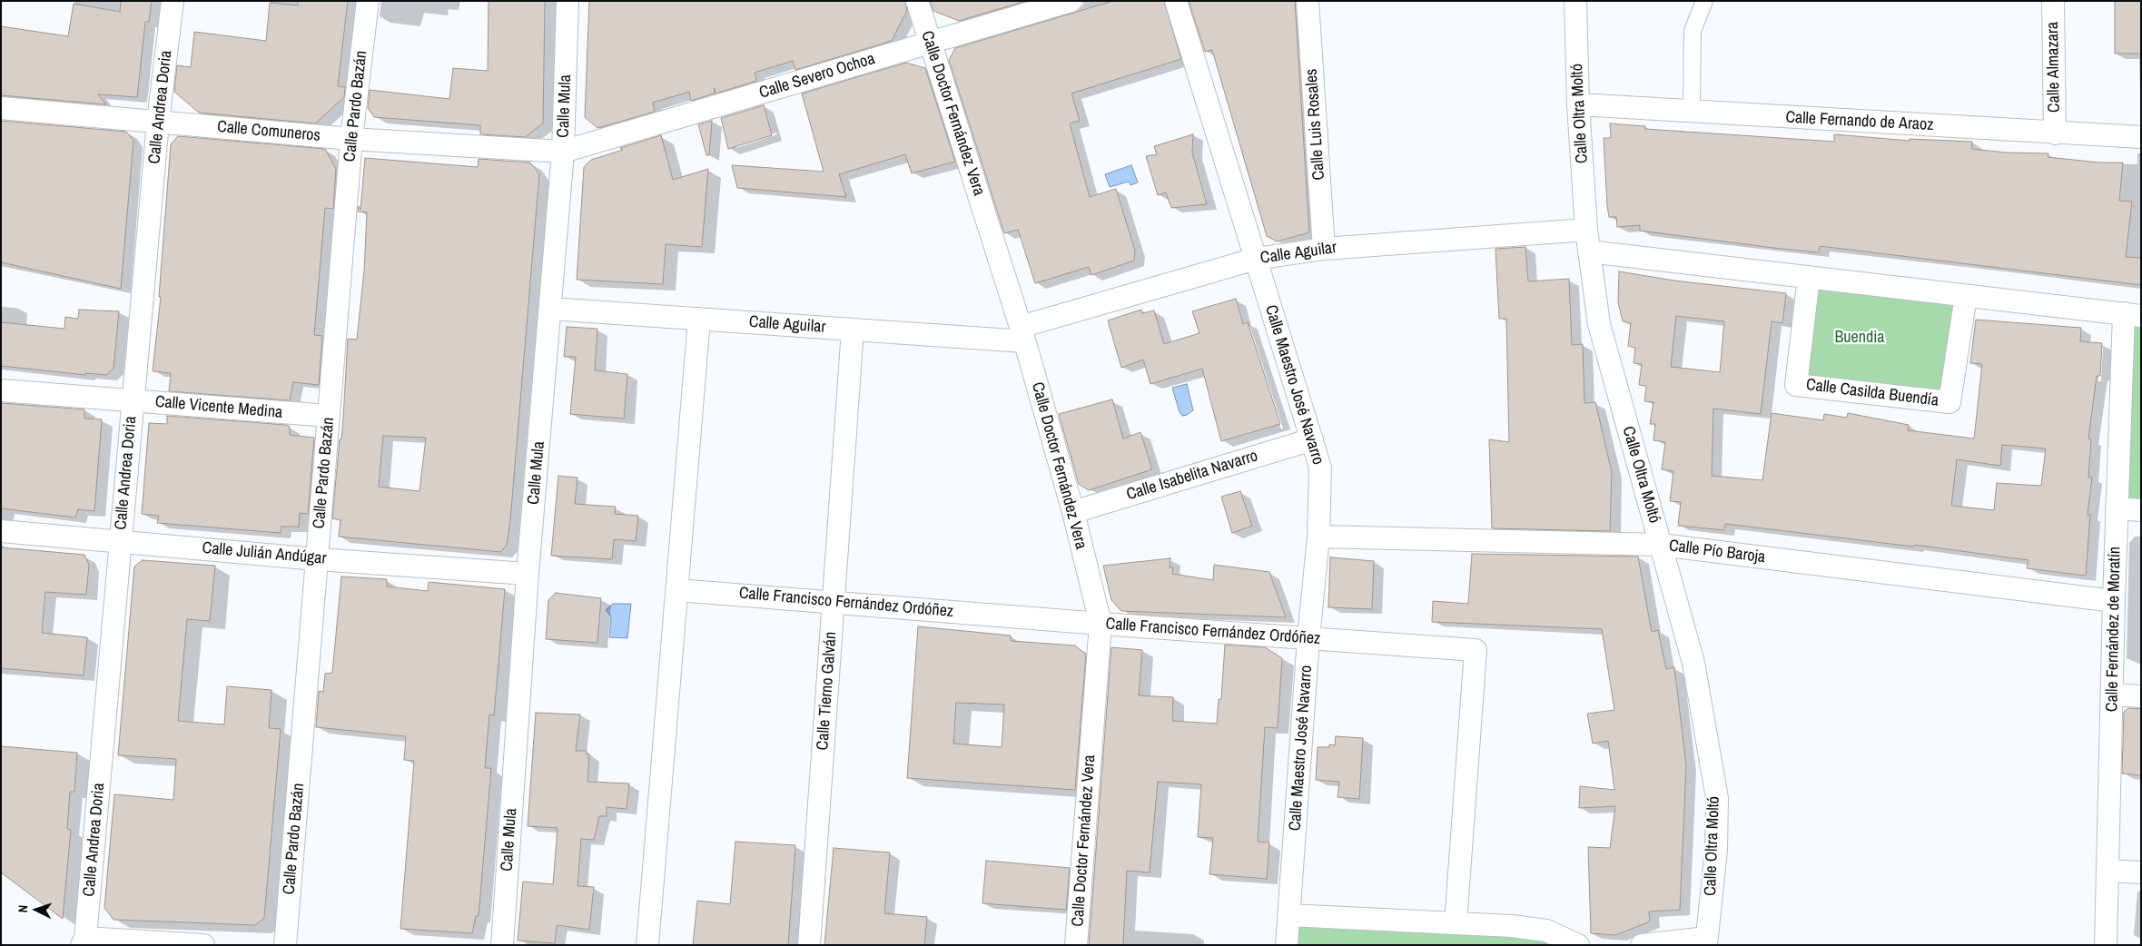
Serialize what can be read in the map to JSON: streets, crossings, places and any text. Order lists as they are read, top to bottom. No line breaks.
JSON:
{"streets":{"street":["Calle Almazara","Calle Severo Ochoa","Calle Pardo Bazán","Calle Mula","Calle Andrea Doria","Calle Doctor Fernández Vera","Calle Oltra Moltó","Calle Fernando de Araoz","Calle Luis Rosales","Calle Comuneros","Calle Aguilar","Calle Maestro José Navarro","Calle Casilda Buendía","Calle Vicente Medina","Calle Isabelita Navarro","Calle Pío Baroja","Calle Julián Andúgar","Calle Francisco Fernández Ordóñez","Calle Fernández de Moratín","Calle Tierno Galván"]},"crossings":[["Calle Almazara","Calle Fernando de Araoz"],["Calle Severo Ochoa","Calle Mula"],["Calle Severo Ochoa","Calle Doctor Fernández Vera"],["Calle Severo Ochoa","Calle Comuneros"],["Calle Pardo Bazán","Calle Comuneros"],["Calle Pardo Bazán","Calle Vicente Medina"],["Calle Pardo Bazán","Calle Julián Andúgar"],["Calle Mula","Calle Comuneros"],["Calle Mula","Calle Aguilar"],["Calle Mula","Calle Julián Andúgar"],["Calle Andrea Doria","Calle Comuneros"],["Calle Andrea Doria","Calle Vicente Medina"],["Calle Andrea Doria","Calle Julián Andúgar"],["Calle Doctor Fernández Vera","Calle Aguilar"],["Calle Doctor Fernández Vera","Calle Isabelita Navarro"],["Calle Doctor Fernández Vera","Calle Francisco Fernández Ordóñez"],["Calle Oltra Moltó","Calle Fernando de Araoz"],["Calle Oltra Moltó","Calle Aguilar"],["Calle Oltra Moltó","Calle Pío Baroja"],["Calle Luis Rosales","Calle Aguilar"],["Calle Aguilar","Calle Maestro José Navarro"],["Calle Aguilar","Calle Tierno Galván"],["Calle Maestro José Navarro","Calle Isabelita Navarro"],["Calle Maestro José Navarro","Calle Pío Baroja"],["Calle Maestro José Navarro","Calle Francisco Fernández Ordóñez"],["Calle Pío Baroja","Calle Fernández de Moratín"],["Calle Francisco Fernández Ordóñez","Calle Tierno Galván"]],"parks":["Buendia"],"north":"left"}
